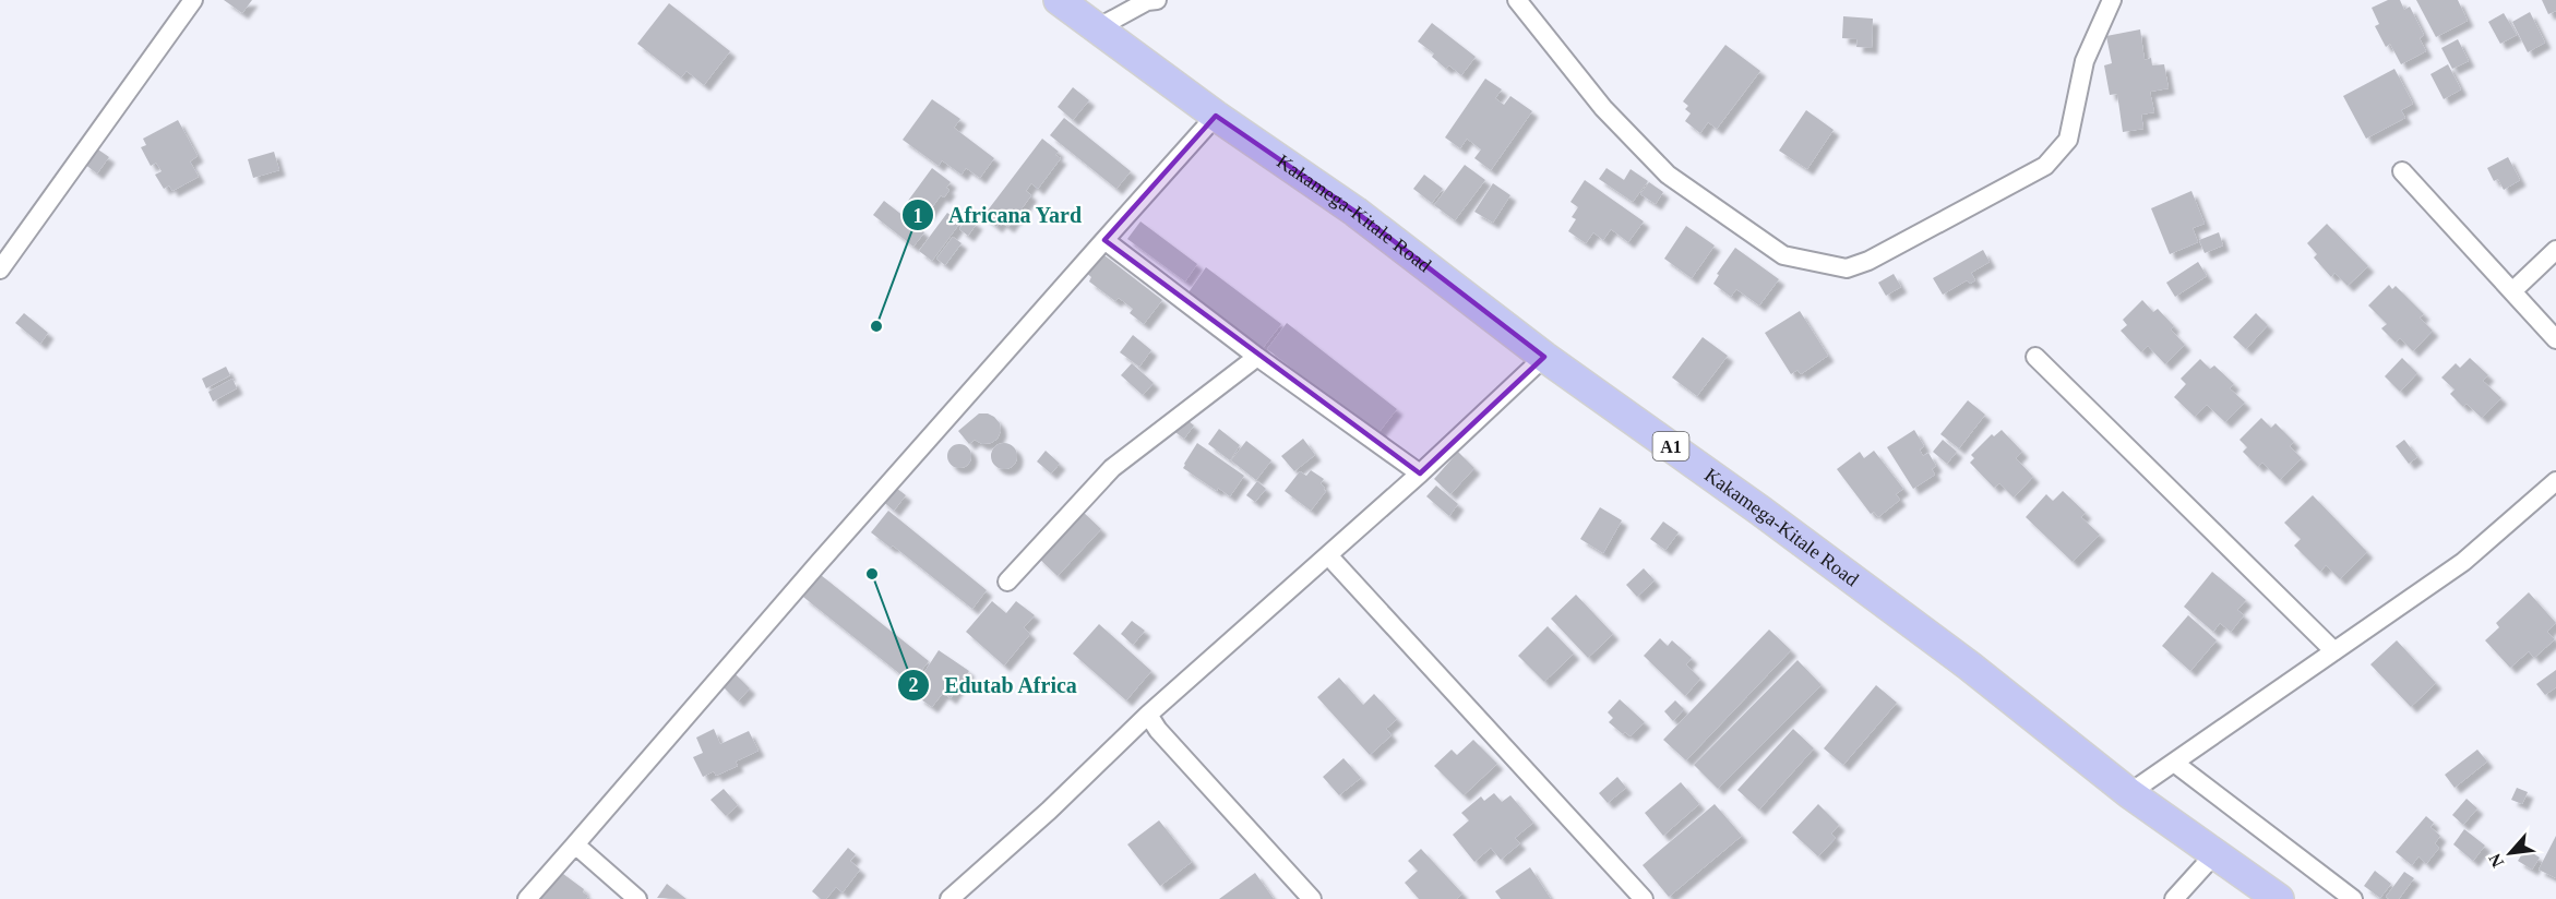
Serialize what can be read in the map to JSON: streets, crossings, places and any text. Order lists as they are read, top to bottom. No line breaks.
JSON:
{"streets":{"highway":["Kakamega-Kitale Road","A1"]},"places":["Africana Yard","Edutab Africa"],"north":"bottom left"}
